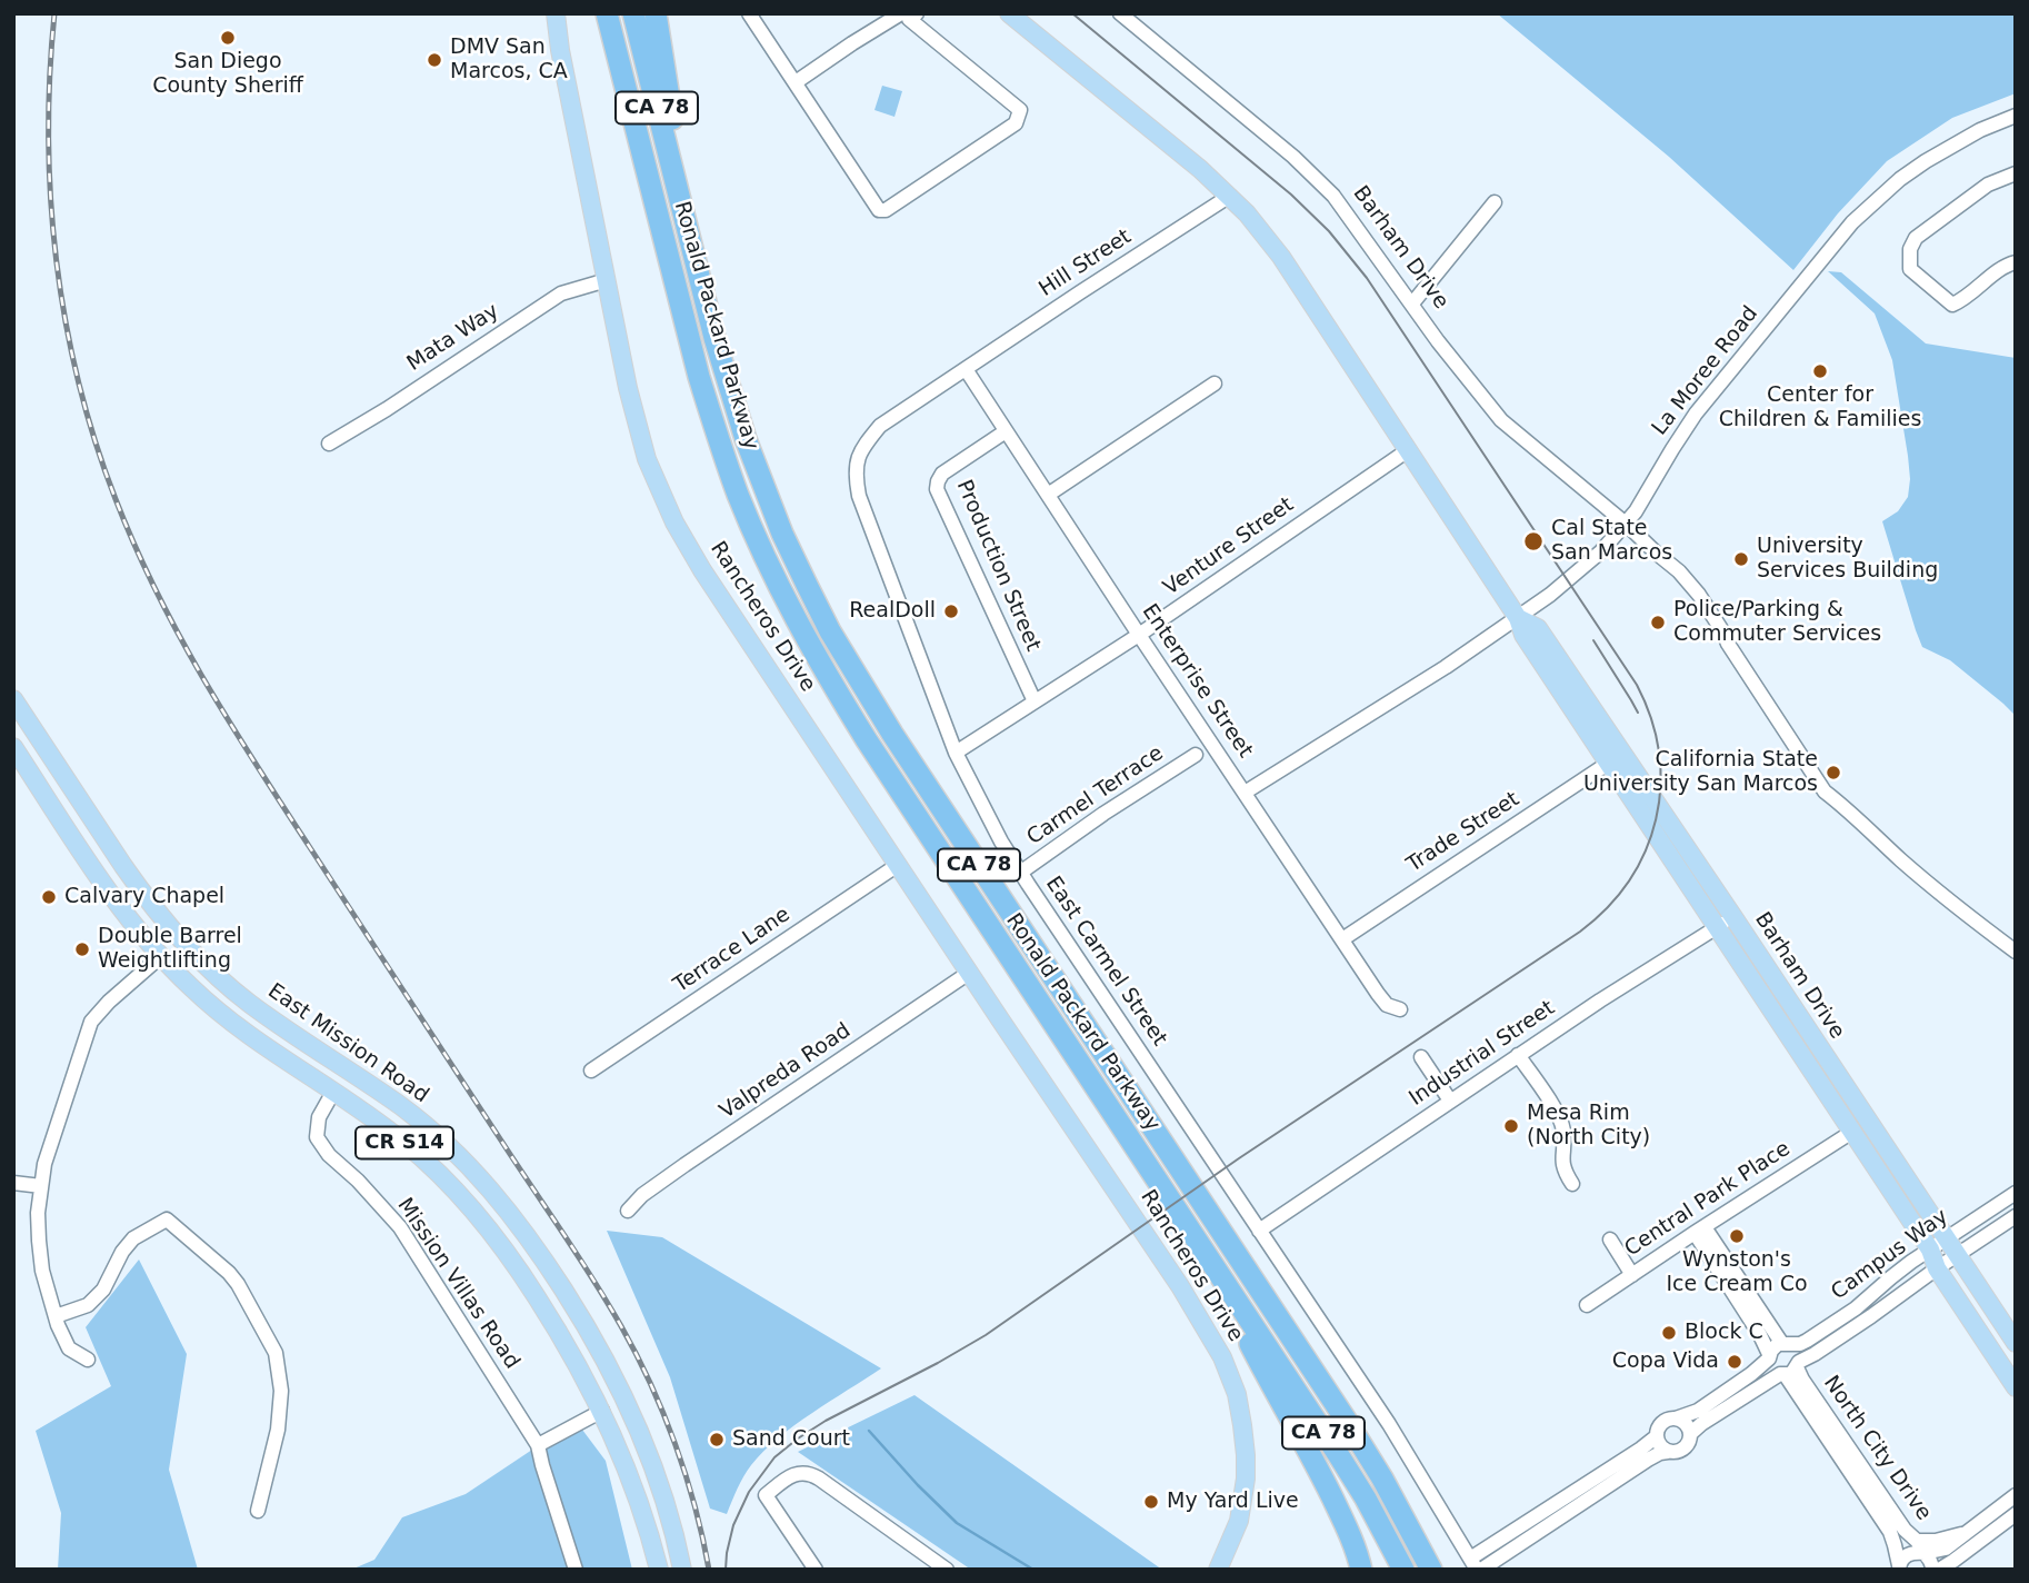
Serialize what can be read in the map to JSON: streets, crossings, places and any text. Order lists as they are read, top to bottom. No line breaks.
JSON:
{"streets":{"highway":["CA 78","Ronald Packard Parkway"],"main road":["Barham Drive","Rancheros Drive","East Mission Road","CR S14"],"street":["Hill Street","Mata Way","La Moree Road","Venture Street","Production Street","Enterprise Street","Carmel Terrace","Trade Street","Terrace Lane","East Carmel Street","Industrial Street","Valpreda Road","Central Park Place","Campus Way","Mission Villas Road","North City Drive"]},"crossings":[["Barham Drive","La Moree Road"],["Barham Drive","Venture Street"],["Barham Drive","Trade Street"],["Barham Drive","Industrial Street"],["Barham Drive","Central Park Place"],["Barham Drive","Campus Way"],["Hill Street","Enterprise Street"],["Hill Street","East Carmel Street"],["Mata Way","Rancheros Drive"],["La Moree Road","Enterprise Street"],["Venture Street","Production Street"],["Venture Street","Enterprise Street"],["Venture Street","East Carmel Street"],["Production Street","Enterprise Street"],["Rancheros Drive","Terrace Lane"],["Rancheros Drive","Valpreda Road"],["Enterprise Street","Trade Street"],["Enterprise Street","East Carmel Street"],["Carmel Terrace","East Carmel Street"],["East Carmel Street","Industrial Street"],["East Carmel Street","Campus Way"],["CR S14","Mission Villas Road"],["Campus Way","North City Drive"]],"places":["San Diego County Sheriff","DMV San Marcos, CA","Center for Children & Families","Cal State San Marcos","University Services Building","RealDoll","Police/Parking & Commuter Services","California State University San Marcos","Calvary Chapel","Double Barrel Weightlifting","Mesa Rim (North City)","Wynston's Ice Cream Co","Block C","Copa Vida","Sand Court","My Yard Live"]}
